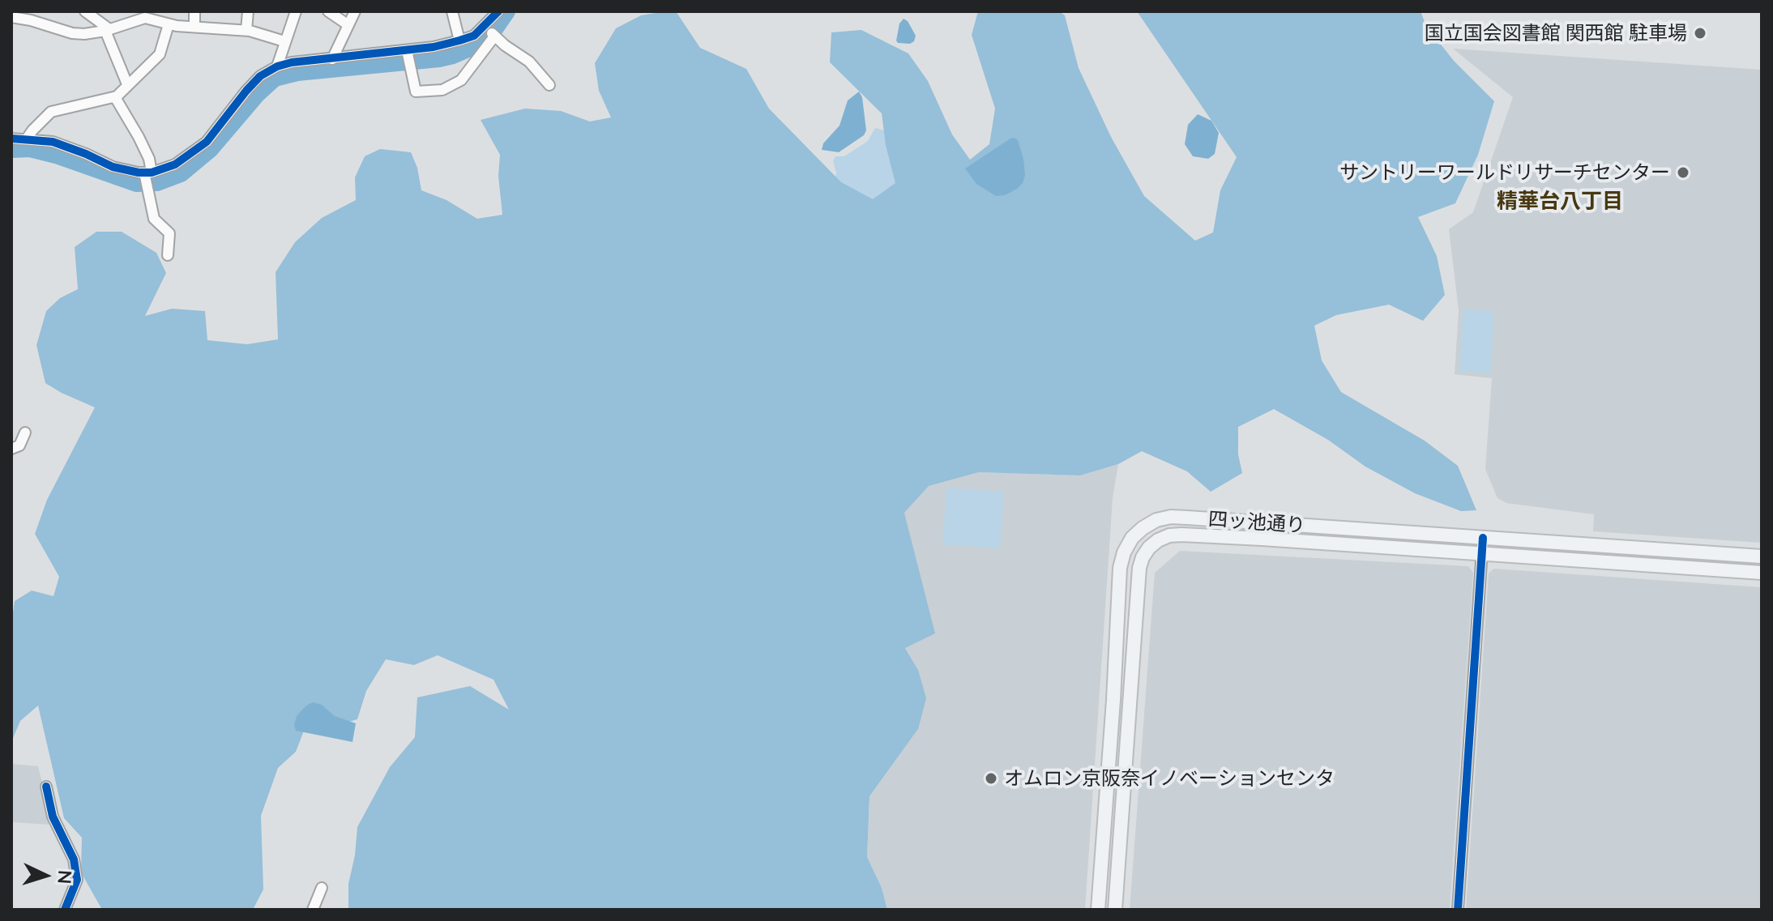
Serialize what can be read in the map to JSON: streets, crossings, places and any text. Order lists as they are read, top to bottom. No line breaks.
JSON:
{"streets":{"main road":["四ッ池通り"]},"districts":["精華台八丁目"],"places":["国立国会図書館 関西館 駐車場","サントリーワールドリサーチセンター","オムロン京阪奈イノベーションセンタ"],"north":"right"}
